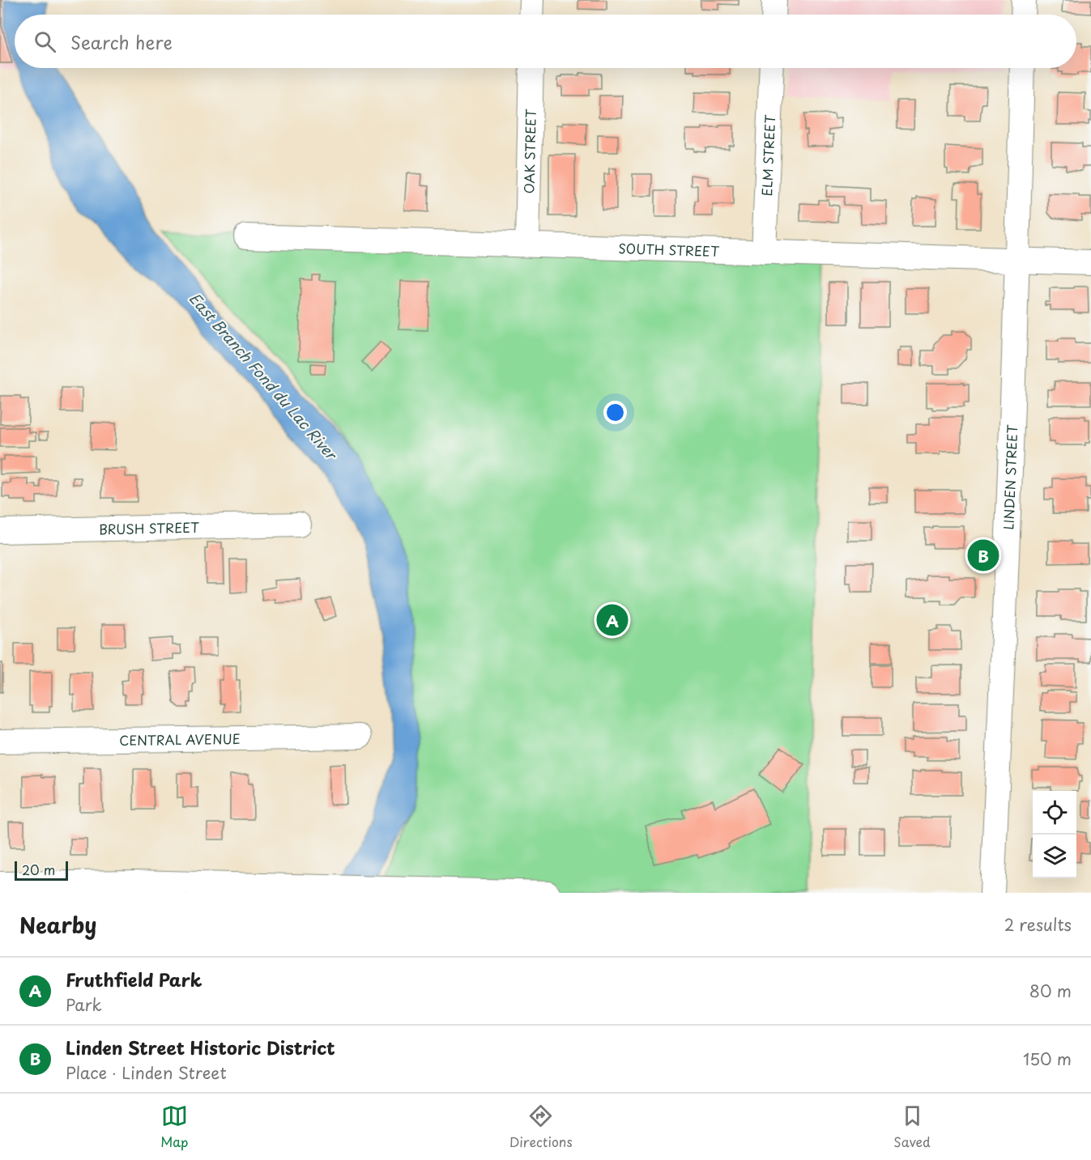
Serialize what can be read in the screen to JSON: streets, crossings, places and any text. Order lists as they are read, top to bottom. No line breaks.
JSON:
{"streets":{"street":["OAK STREET","ELM STREET","SOUTH STREET","LINDEN STREET","BRUSH STREET","CENTRAL AVENUE"]},"crossings":[["OAK STREET","SOUTH STREET"],["ELM STREET","SOUTH STREET"],["SOUTH STREET","LINDEN STREET"]],"water":["East Branch Fond du Lac River"],"scale_bar":"20 m","page":{"search":"Search here","pins":["B","A"],"scale":"20 m","heading":["Nearby","2 results"],"list":[{"mark":"A","name":"Fruthfield Park","note":"Park","value":"80 m"},{"mark":"B","name":"Linden Street Historic District","note":"Place · Linden Street","value":"150 m"}],"nav":["Map","Directions","Saved"]}}
